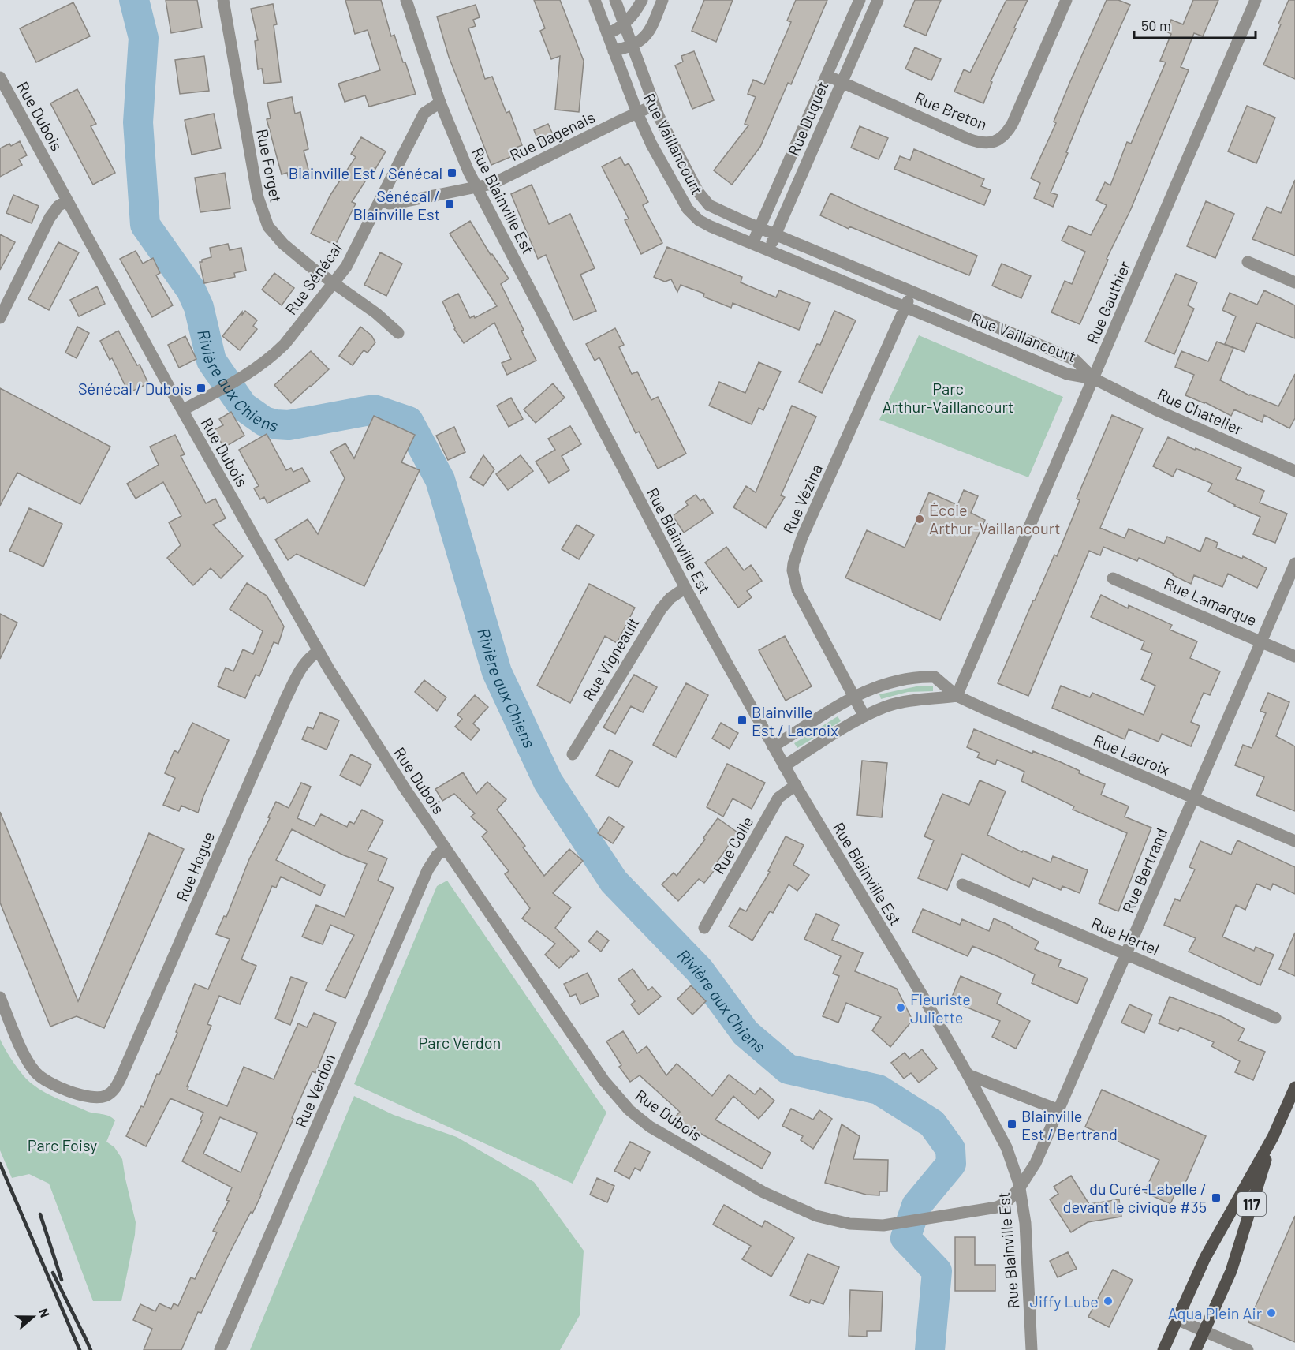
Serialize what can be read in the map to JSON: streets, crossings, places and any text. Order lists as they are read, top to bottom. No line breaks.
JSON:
{"streets":{"main road":["117"],"street":["Rue Breton","Rue Dubois","Rue Duquet","Rue Dagenais","Rue Vaillancourt","Rue Forget","Rue Blainville Est","Rue Sénécal","Rue Gauthier","Rue Chatelier","Rue Vézina","Rue Lamarque","Rue Vigneault","Rue Lacroix","Rue Colle","Rue Hogue","Rue Bertrand","Rue Hertel","Rue Verdon"]},"crossings":[["Rue Breton","Rue Duquet"],["Rue Dubois","Rue Blainville Est"],["Rue Dubois","Rue Sénécal"],["Rue Dubois","Rue Hogue"],["Rue Dubois","Rue Bertrand"],["Rue Dubois","Rue Verdon"],["Rue Duquet","Rue Vaillancourt"],["Rue Dagenais","Rue Vaillancourt"],["Rue Dagenais","Rue Blainville Est"],["Rue Dagenais","Rue Sénécal"],["Rue Vaillancourt","Rue Gauthier"],["Rue Vaillancourt","Rue Chatelier"],["Rue Vaillancourt","Rue Vézina"],["Rue Forget","Rue Sénécal"],["Rue Blainville Est","Rue Sénécal"],["Rue Blainville Est","Rue Vigneault"],["Rue Blainville Est","Rue Lacroix"],["Rue Blainville Est","Rue Colle"],["Rue Blainville Est","Rue Bertrand"],["Rue Gauthier","Rue Chatelier"],["Rue Gauthier","Rue Lacroix"],["Rue Vézina","Rue Lacroix"],["Rue Lamarque","Rue Bertrand"],["Rue Lacroix","Rue Bertrand"],["Rue Bertrand","Rue Hertel"]],"water":["Rivière aux Chiens"],"parks":["Parc Arthur-Vaillancourt","Parc Verdon","Parc Foisy"],"places":{"transit":["Blainville Est / Sénécal","Sénécal / Blainville Est","Sénécal / Dubois","Blainville Est / Lacroix","Blainville Est / Bertrand","du Curé-Labelle / devant le civique #35"],"other":["École Arthur-Vaillancourt","Fleuriste Juliette","Jiffy Lube","Aqua Plein Air"]},"scale_bar":"50 m","north":"right"}
